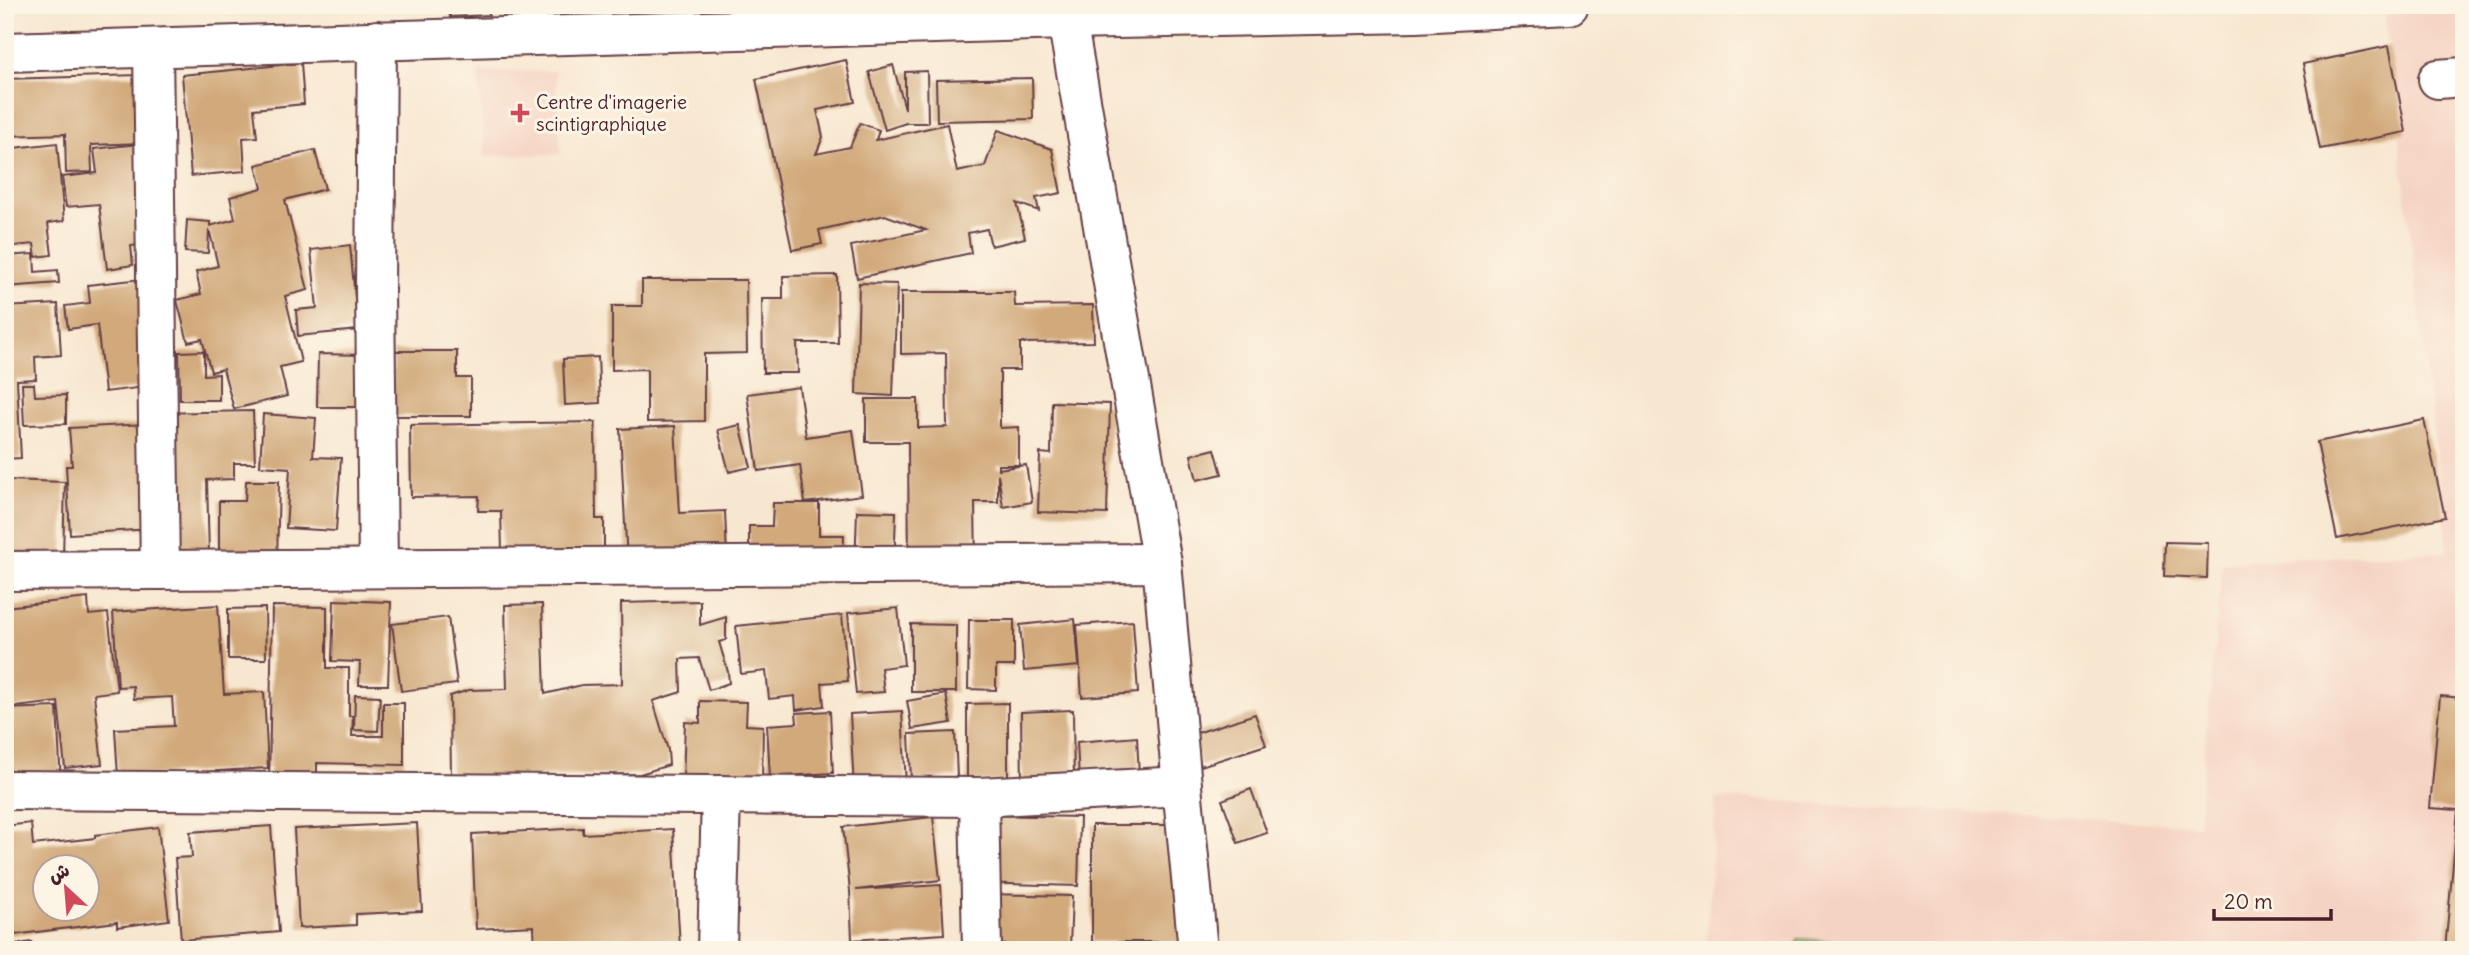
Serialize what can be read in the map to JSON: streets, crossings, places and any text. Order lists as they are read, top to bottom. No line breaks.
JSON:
{"places":{"health":["Centre d'imagerie scintigraphique"]},"scale_bar":"20 m","north":"top left"}
